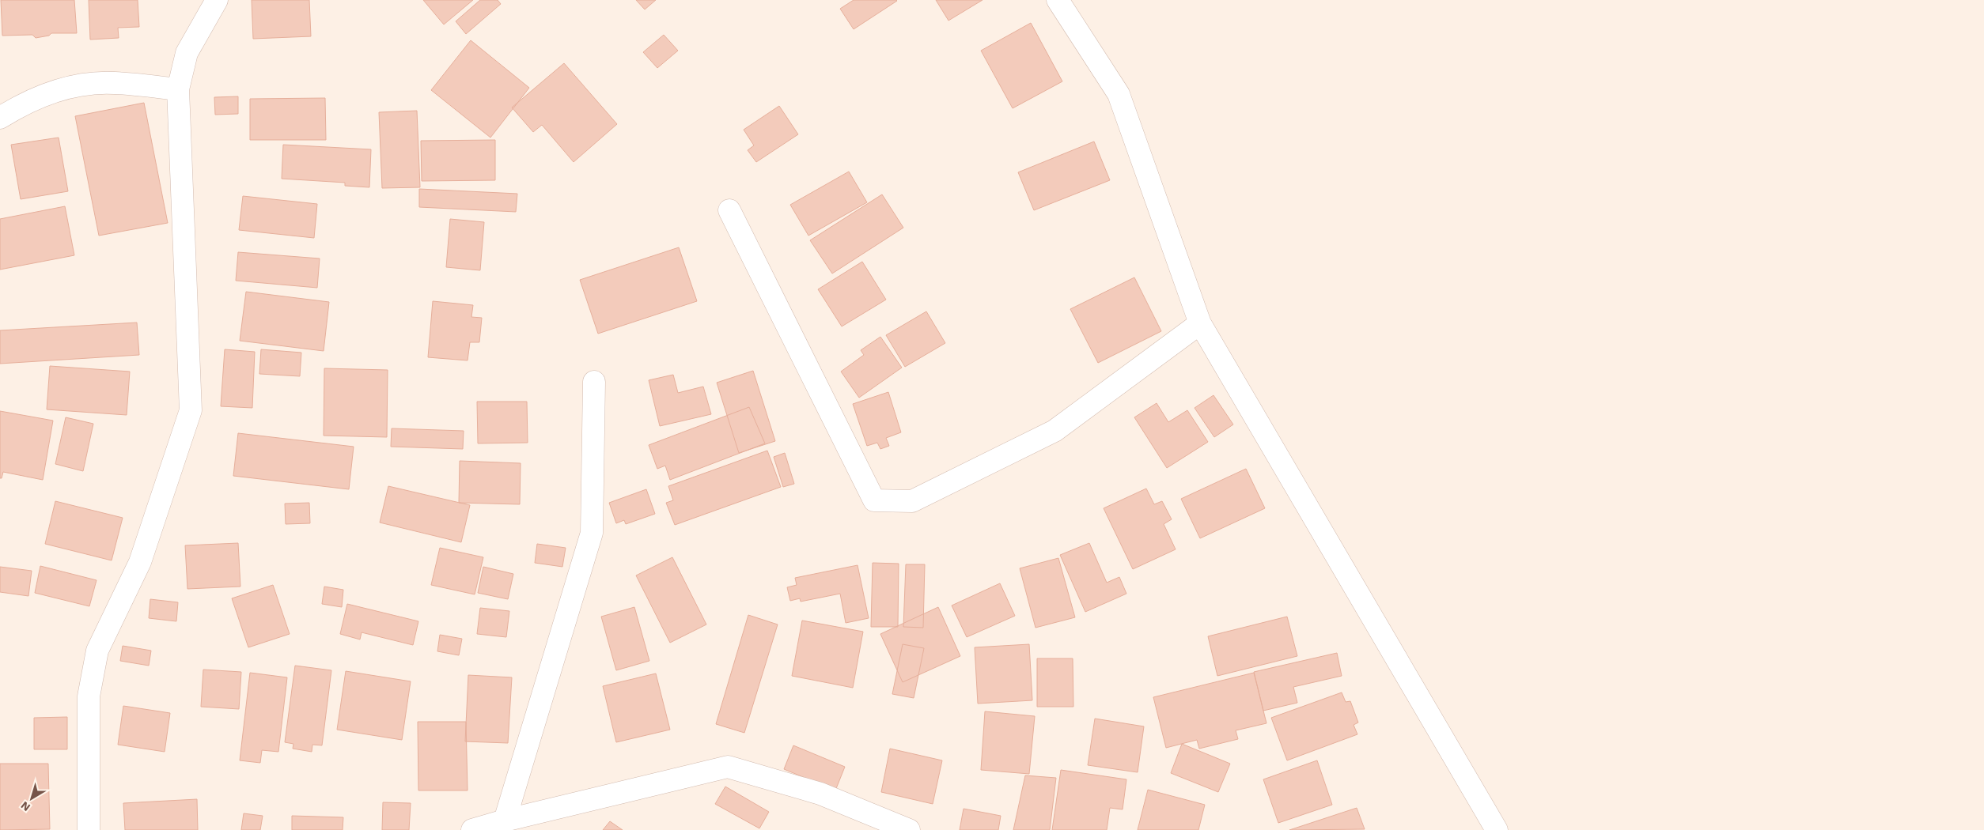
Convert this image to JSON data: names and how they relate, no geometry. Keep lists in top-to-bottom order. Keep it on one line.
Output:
{"north":"bottom left"}
